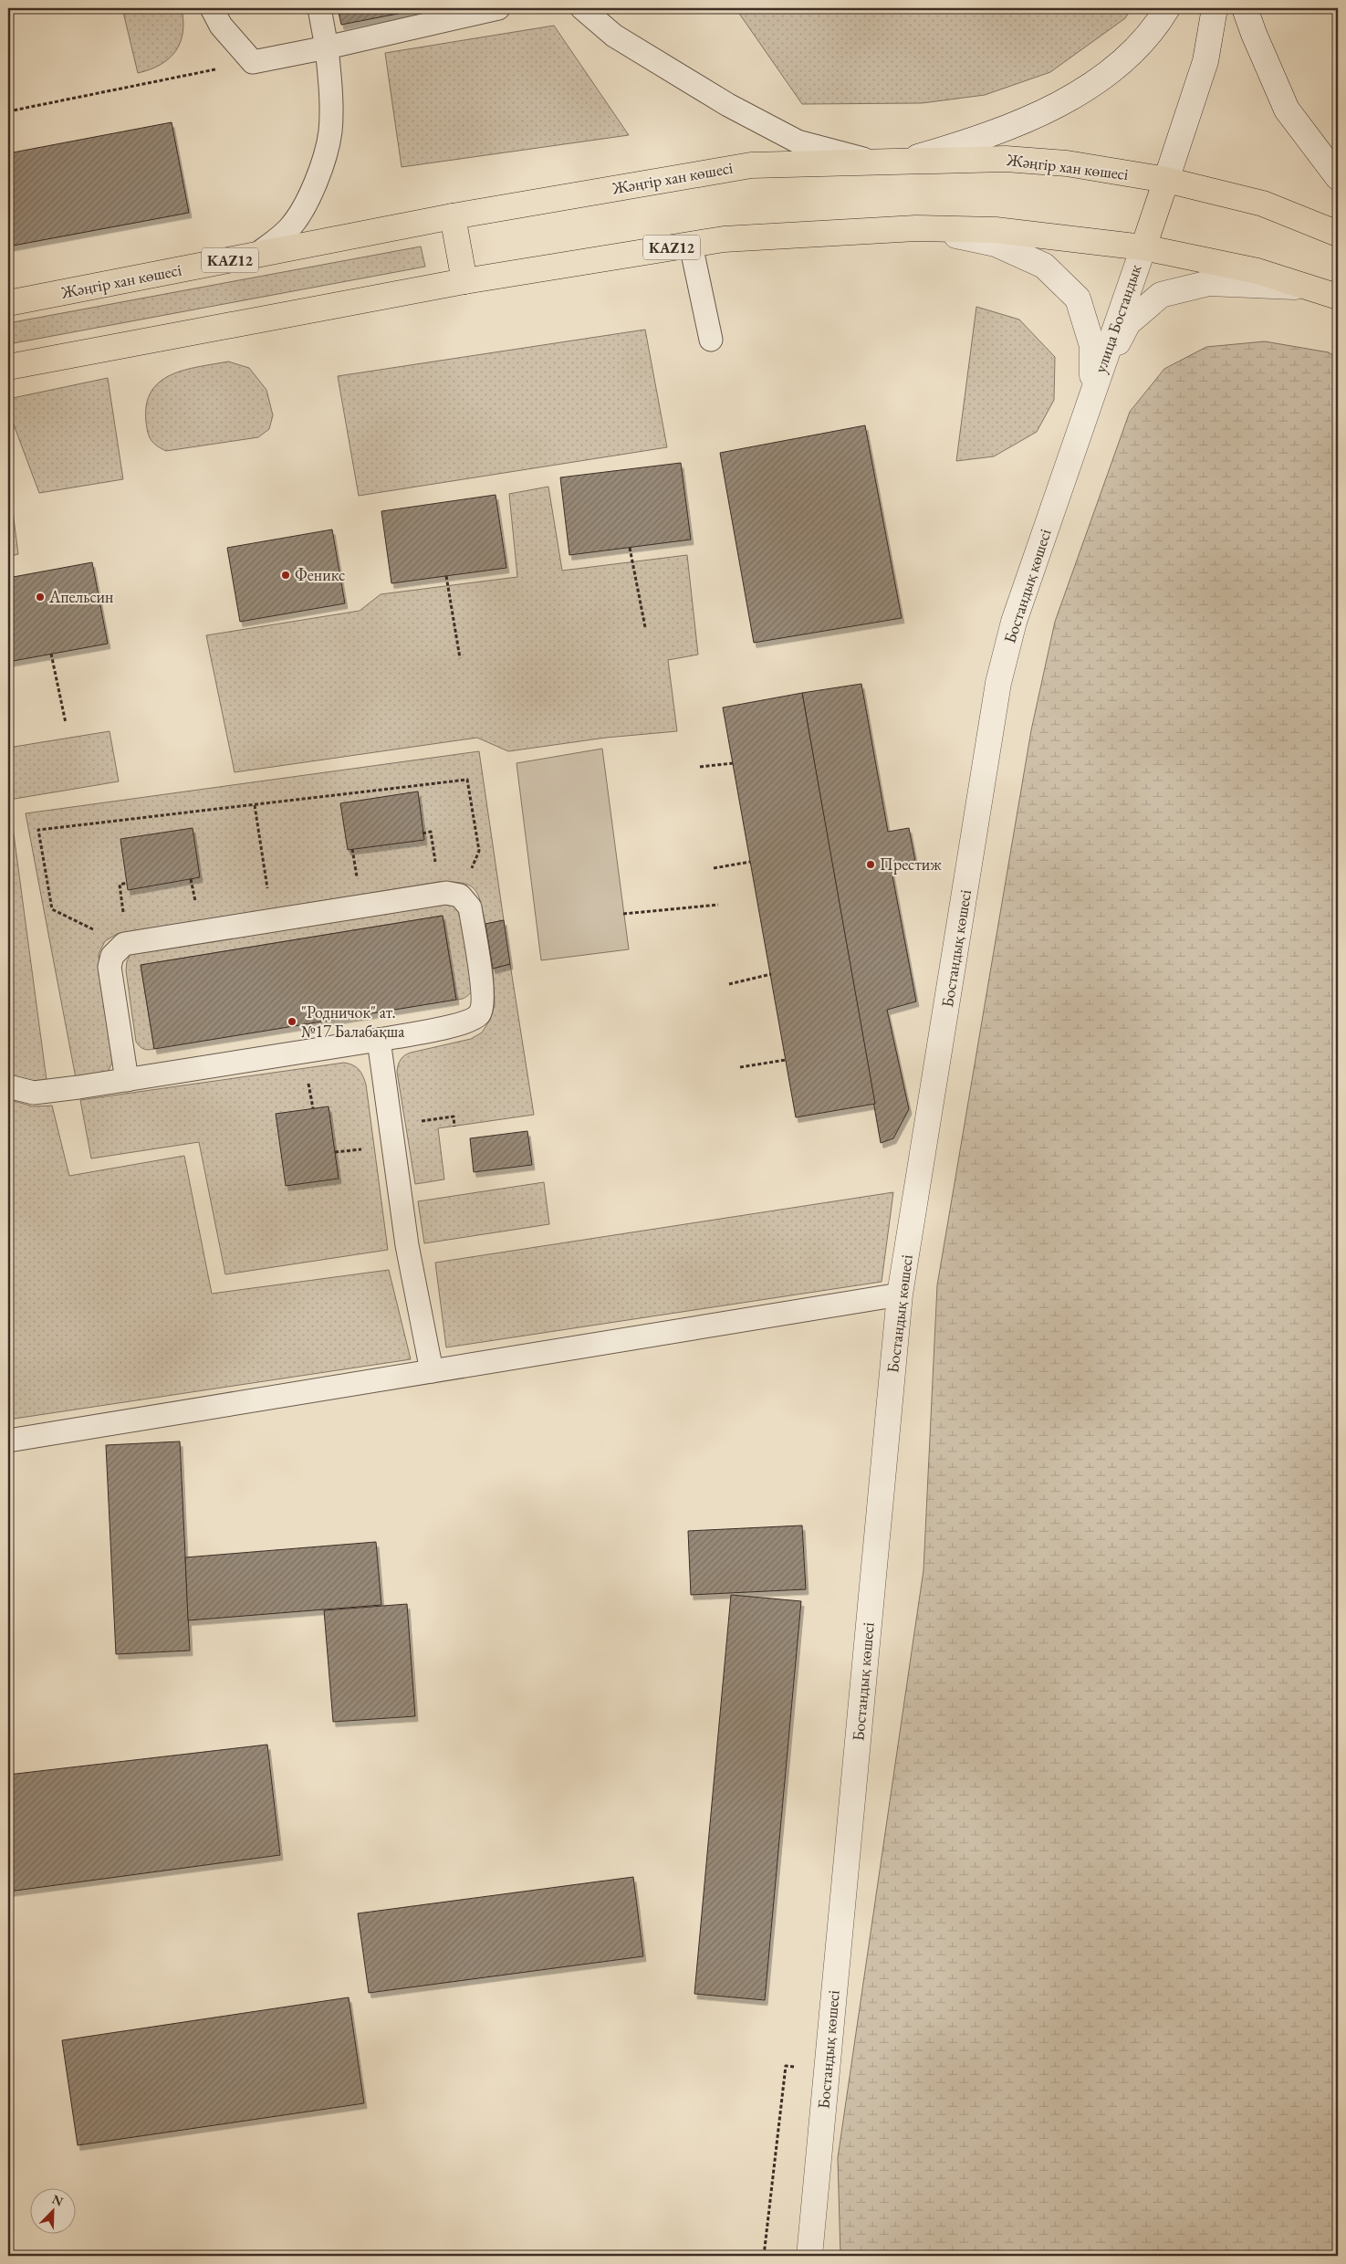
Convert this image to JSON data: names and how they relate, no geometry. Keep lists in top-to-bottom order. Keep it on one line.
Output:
{"streets":{"main road":["Жәңгір хан көшесі","KAZ12"],"street":["улица Бостандык","Бостандық көшесі"]},"crossings":[["KAZ12","улица Бостандык"],["улица Бостандык","Бостандық көшесі"]],"places":["Феникс","Апельсин","Престиж","\"Родничок\" ат. №17 Балабақша"],"north":"top right"}
